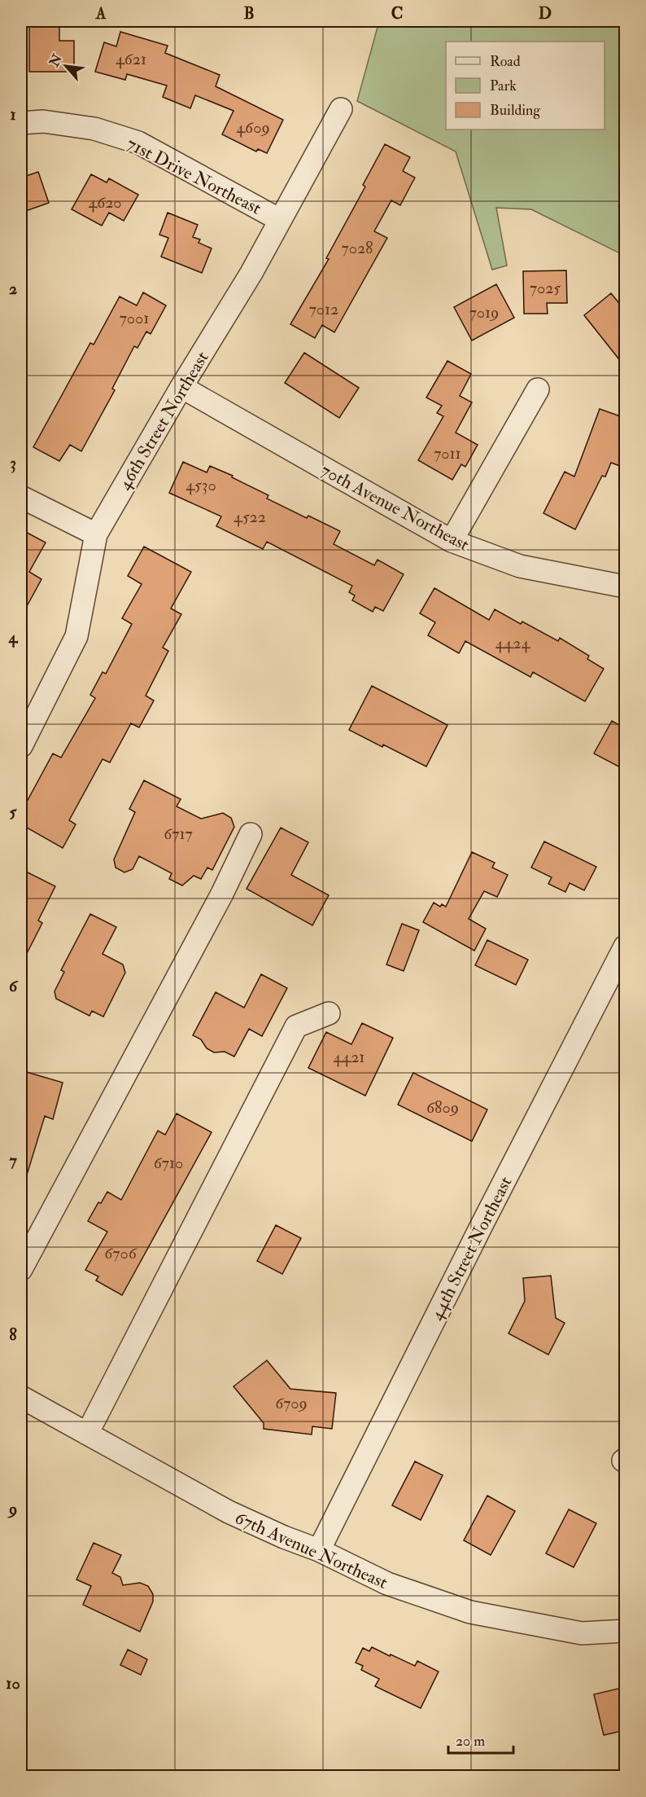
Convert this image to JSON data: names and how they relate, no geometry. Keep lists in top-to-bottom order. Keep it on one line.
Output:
{"streets":{"street":["71st Drive Northeast","46th Street Northeast","70th Avenue Northeast","44th Street Northeast","67th Avenue Northeast"]},"crossings":[["71st Drive Northeast","46th Street Northeast"],["46th Street Northeast","70th Avenue Northeast"],["44th Street Northeast","67th Avenue Northeast"]],"house_numbers":["4621","4609","4620","7028","7025","7012","7019","7001","7011","4530","4522","4424","6717","4421","6809","6710","6706","6709"],"legend":["Road","Park","Building"],"scale_bar":"20 m","north":"top left","grid":{"columns":["A","B","C","D"],"rows":["1","2","3","4","5","6","7","8","9","10"]}}
